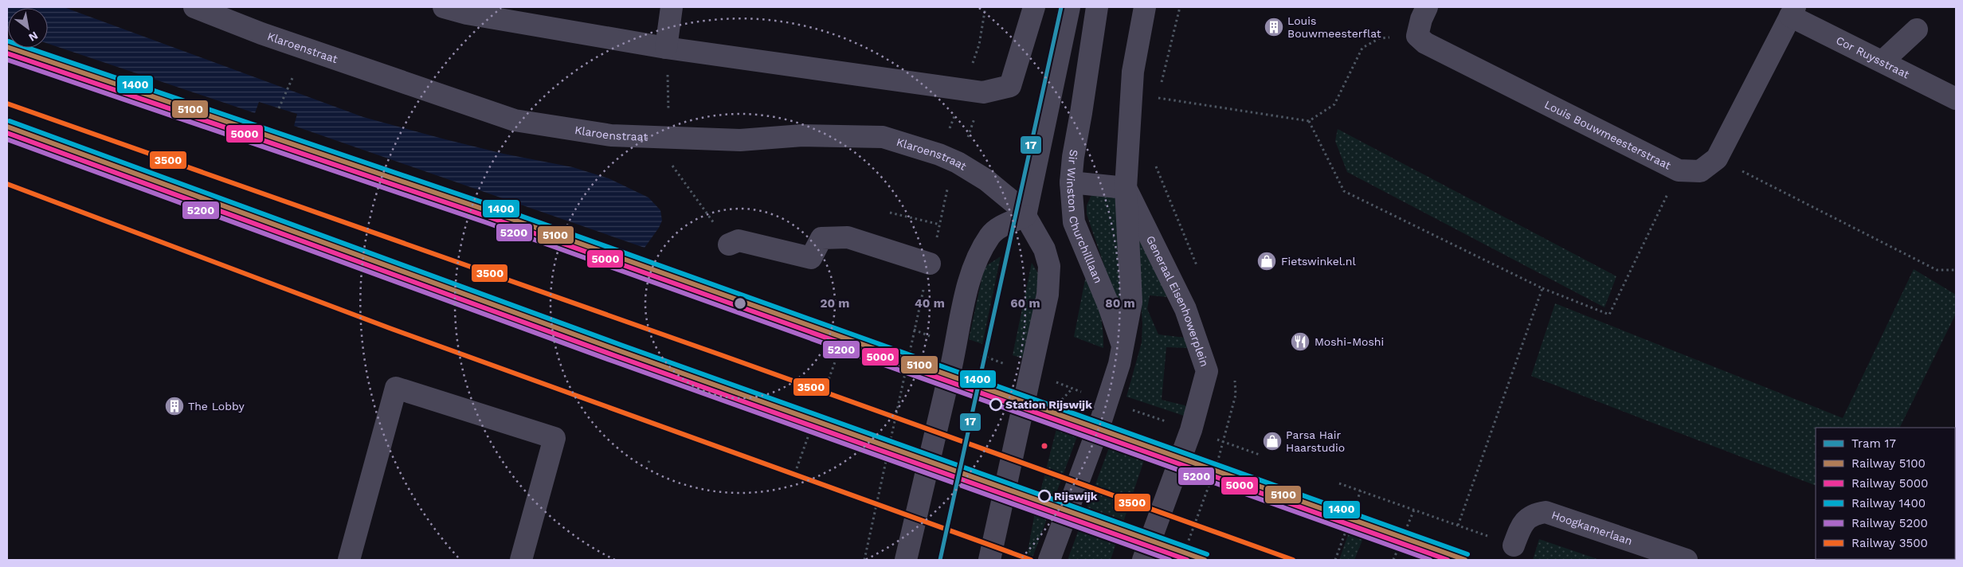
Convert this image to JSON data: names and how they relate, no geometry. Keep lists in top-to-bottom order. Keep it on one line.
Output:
{"streets":{"street":["Klaroenstraat","Cor Ruysstraat","Louis Bouwmeesterstraat","Sir Winston Churchilllaan","Generaal Eisenhowerplein","Hoogkamerlaan"]},"crossings":[["Cor Ruysstraat","Louis Bouwmeesterstraat"]],"places":{"building":["Louis Bouwmeesterflat","The Lobby"],"shop":["Fietswinkel.nl","Parsa Hair Haarstudio"],"restaurant":["Moshi-Moshi"],"other":["Station Rijswijk","Rijswijk"]},"lines":["tram line 17","rail line 5100","rail line 1400","rail line 5000","rail line 5200","rail line 3500"],"legend":["Tram 17","Railway 5100","Railway 5000","Railway 1400","Railway 5200","Railway 3500"],"north":"bottom right","rings":["20 m","40 m","60 m","80 m"]}
